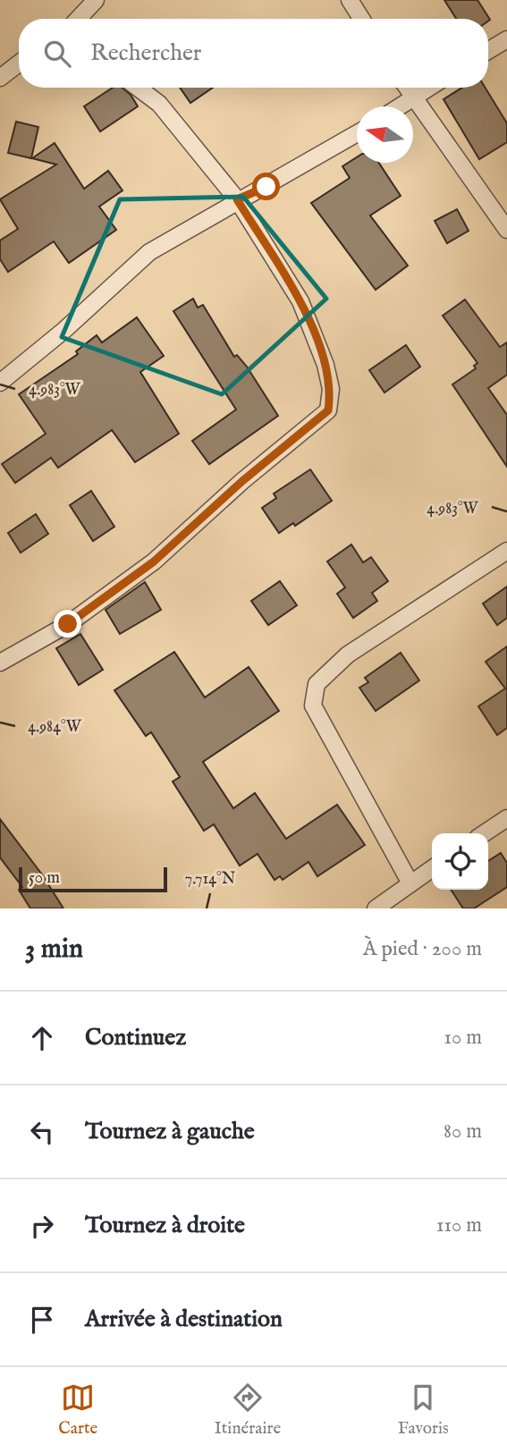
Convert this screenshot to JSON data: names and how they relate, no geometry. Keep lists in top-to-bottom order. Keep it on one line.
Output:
{"scale_bar":"50 m","north":"left","page":{"search":"Rechercher","scale":"50 m","heading":["3 min","À pied · 200 m"],"list":[["Continuez","10 m"],["Tournez à gauche","80 m"],["Tournez à droite","110 m"],"Arrivée à destination"],"nav":["Carte","Itinéraire","Favoris"]},"coordinates":["4.983°W","4.984°W","7.714°N"]}
